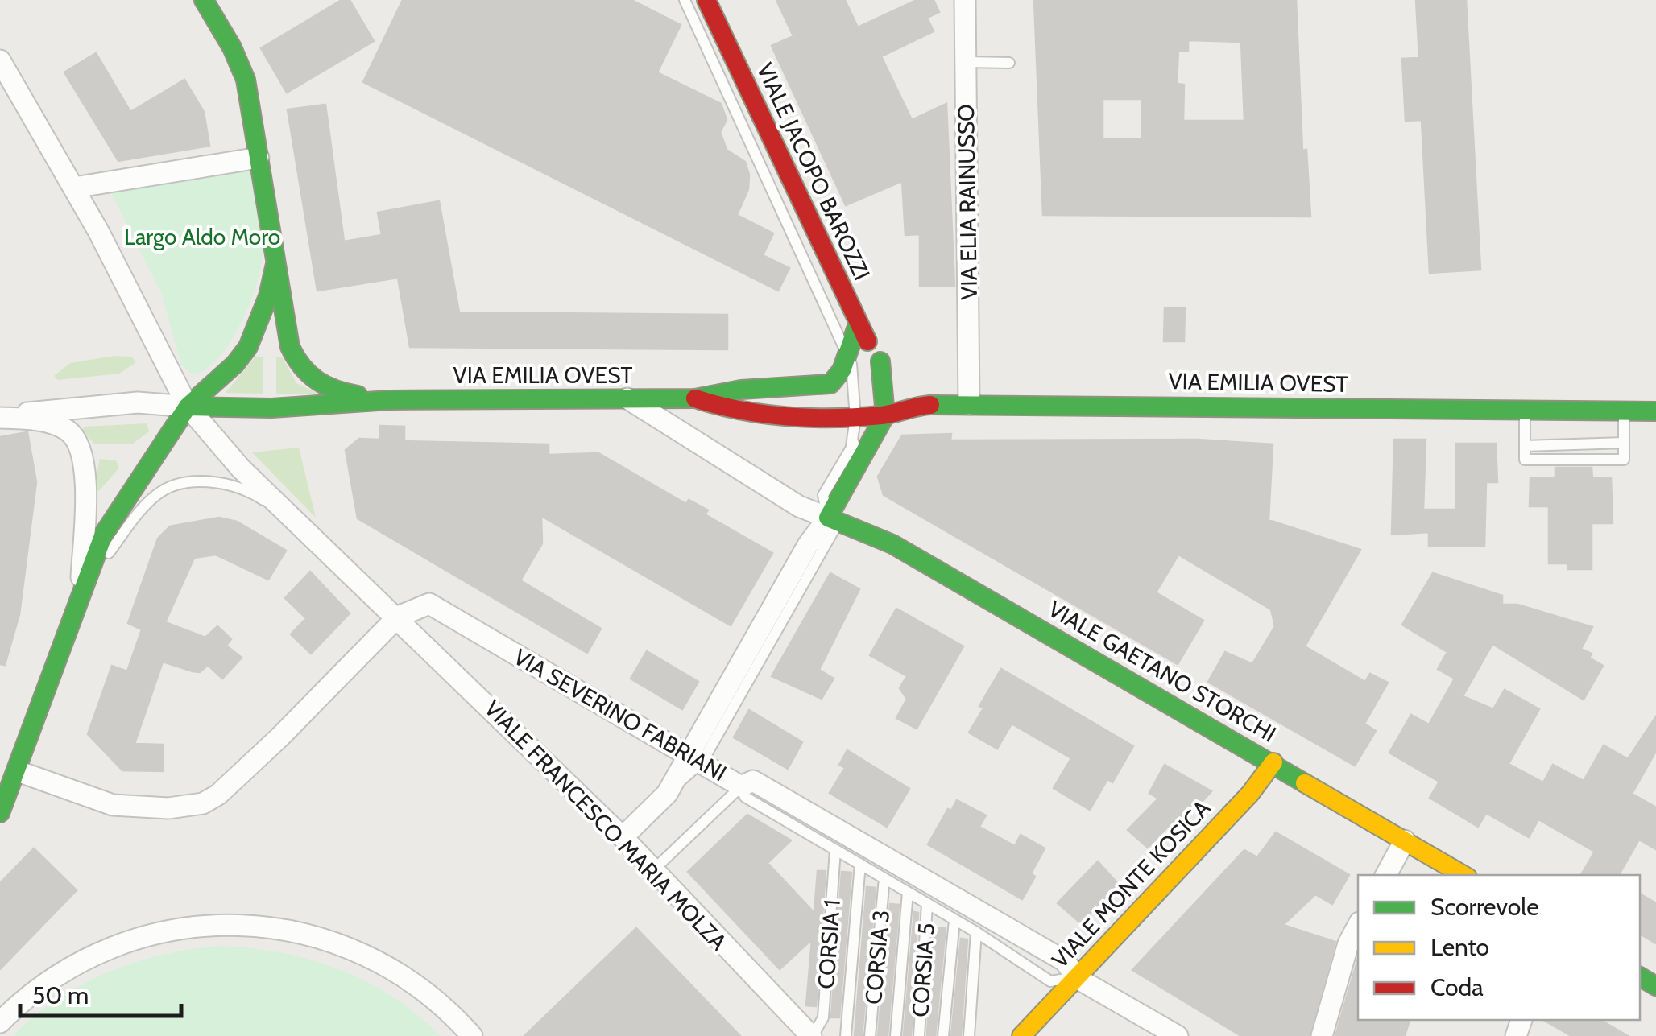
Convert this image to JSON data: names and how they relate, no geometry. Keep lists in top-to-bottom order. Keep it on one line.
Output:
{"streets":{"street":["VIALE JACOPO BAROZZI","VIA ELIA RAINUSSO","VIA EMILIA OVEST","VIALE GAETANO STORCHI","VIA SEVERINO FABRIANI","VIALE FRANCESCO MARIA MOLZA","VIALE MONTE KOSICA"],"lane":["CORSIA 1","CORSIA 3","CORSIA 5"]},"crossings":[["VIALE JACOPO BAROZZI","VIA EMILIA OVEST"],["VIA ELIA RAINUSSO","VIA EMILIA OVEST"],["VIALE GAETANO STORCHI","VIALE MONTE KOSICA"],["VIA SEVERINO FABRIANI","VIALE FRANCESCO MARIA MOLZA"],["VIA SEVERINO FABRIANI","VIALE MONTE KOSICA"],["VIALE FRANCESCO MARIA MOLZA","CORSIA 1"]],"parks":["Largo Aldo Moro"],"legend":["Scorrevole","Lento","Coda"],"scale_bar":"50 m"}
